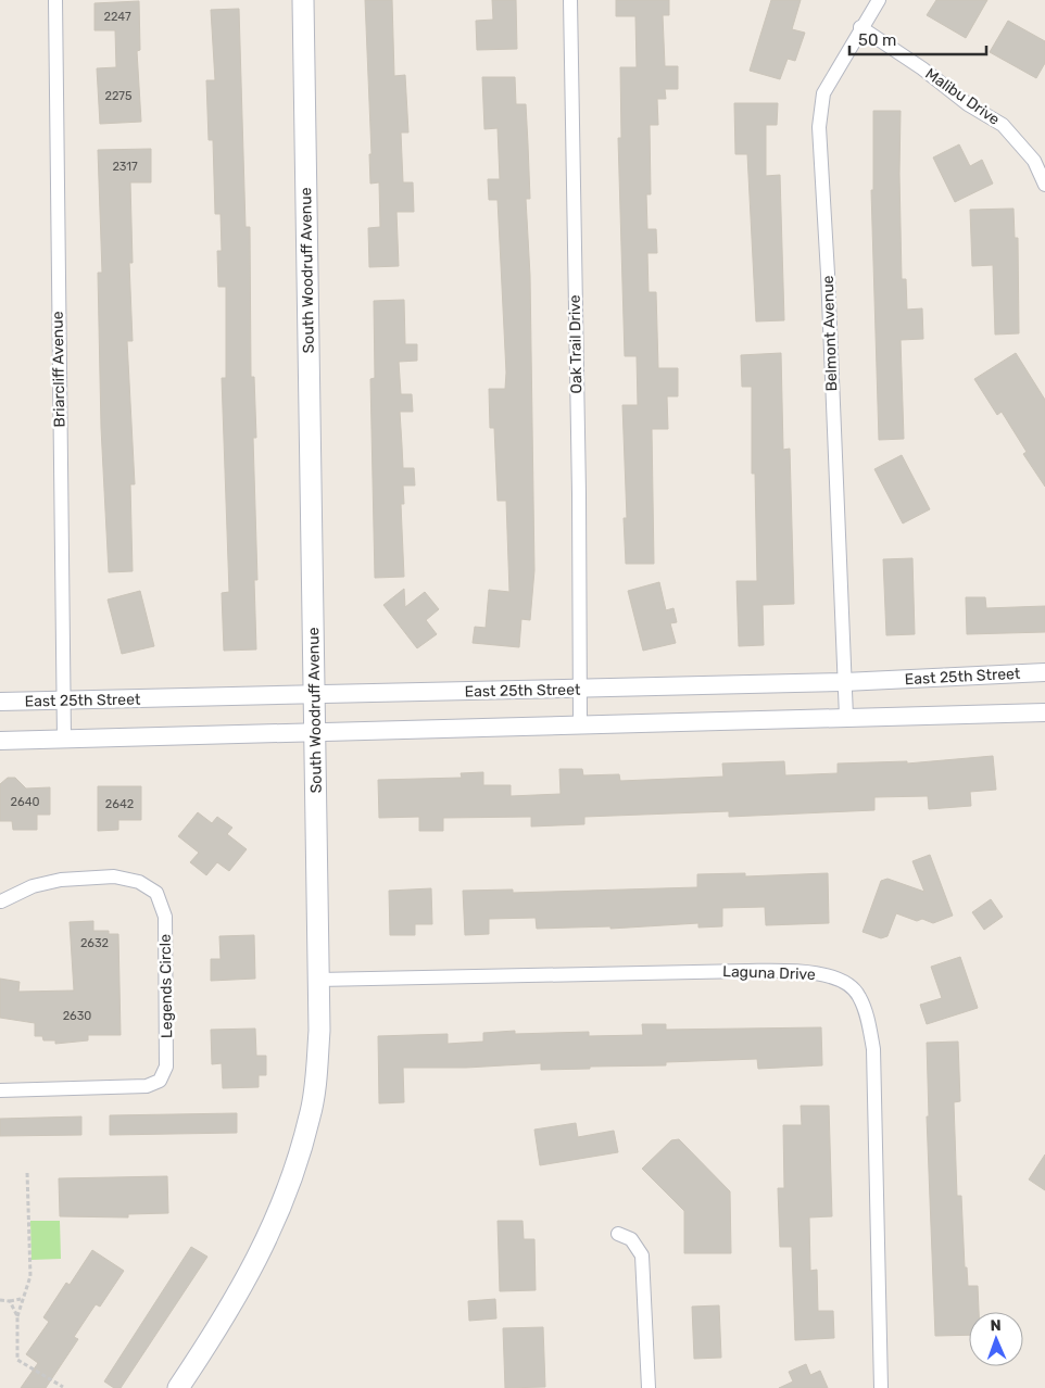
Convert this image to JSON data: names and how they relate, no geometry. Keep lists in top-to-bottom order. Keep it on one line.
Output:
{"streets":{"main road":["South Woodruff Avenue"],"street":["Malibu Drive","Belmont Avenue","Oak Trail Drive","Briarcliff Avenue","East 25th Street","Laguna Drive","Legends Circle"]},"crossings":[["Malibu Drive","Belmont Avenue"],["South Woodruff Avenue","East 25th Street"],["South Woodruff Avenue","Laguna Drive"],["Belmont Avenue","East 25th Street"],["Oak Trail Drive","East 25th Street"],["Briarcliff Avenue","East 25th Street"]],"house_numbers":["2247","2275","2317","2640","2642","2632","2630"],"scale_bar":"50 m","north":"top"}
